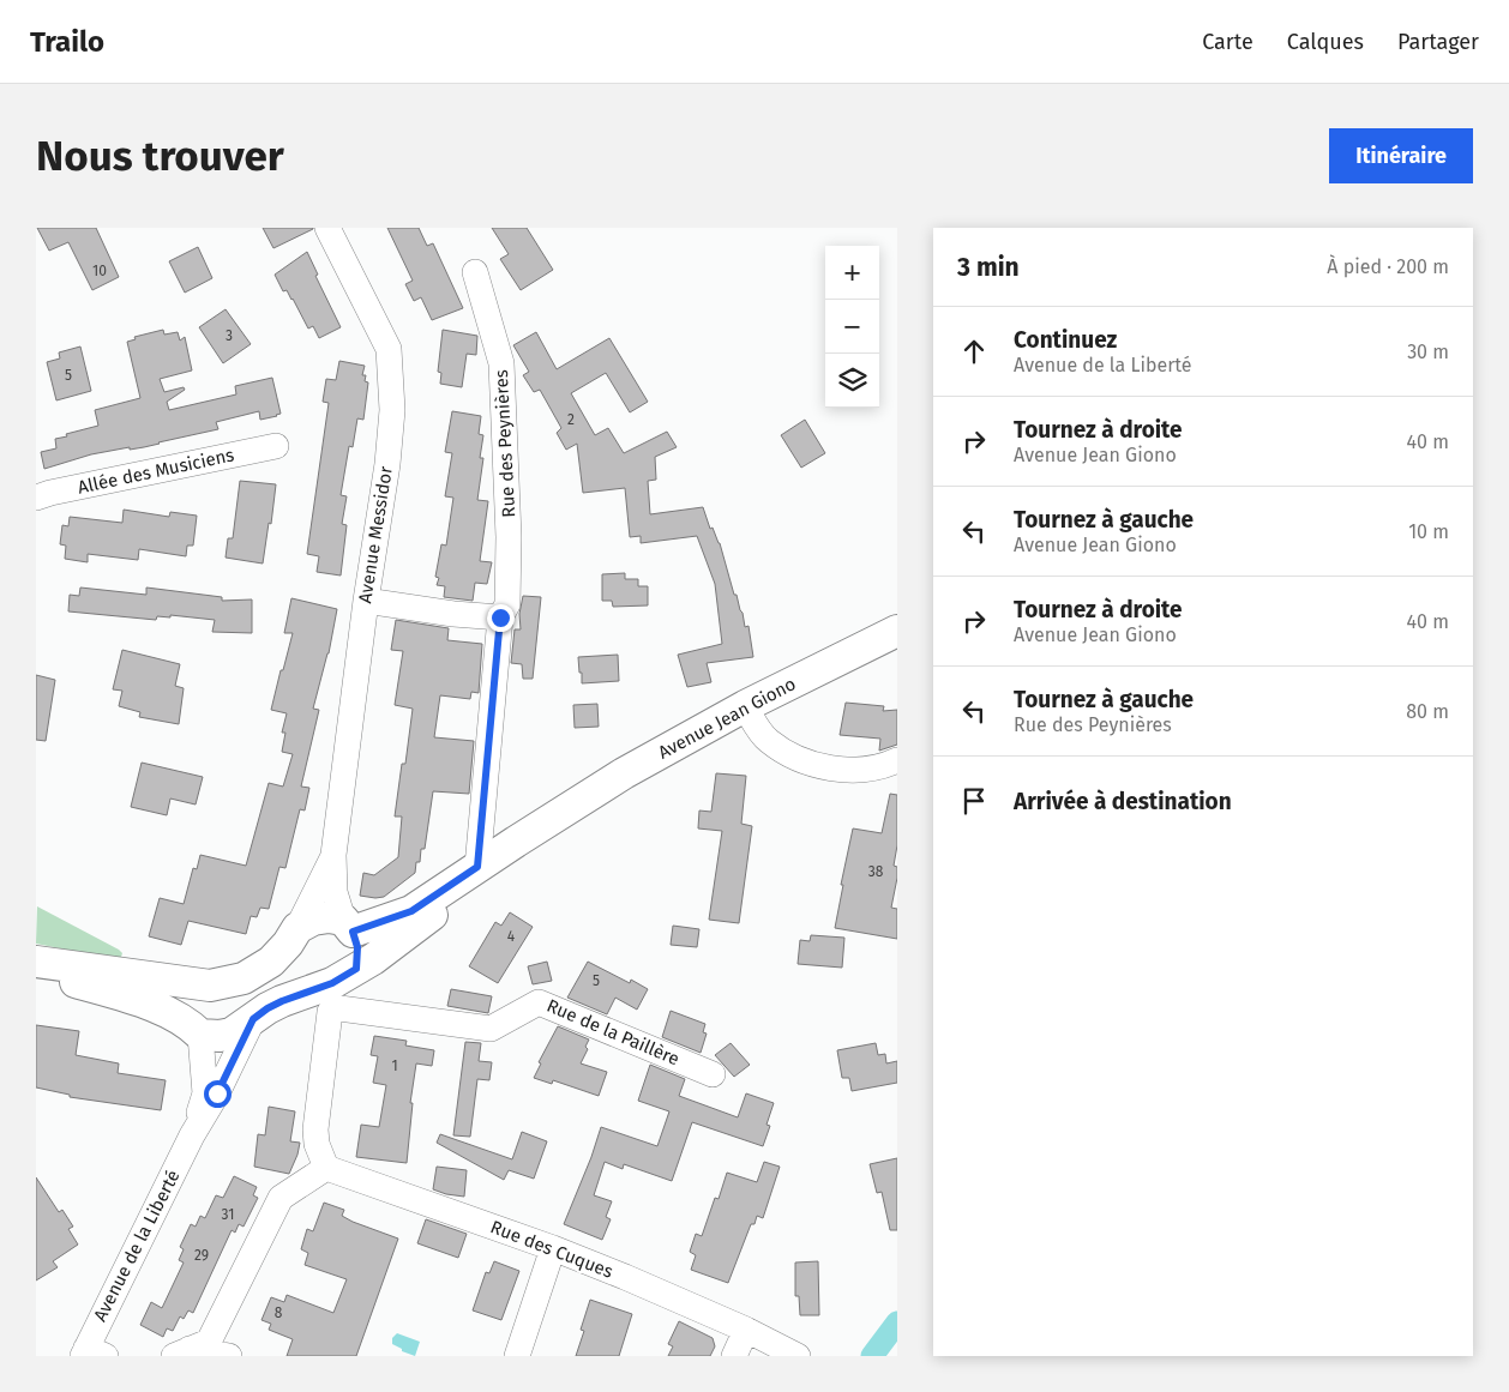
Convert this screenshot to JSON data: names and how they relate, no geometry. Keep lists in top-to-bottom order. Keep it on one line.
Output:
{"streets":{"street":["Rue des Peynières","Allée des Musiciens","Avenue Messidor","Avenue Jean Giono","Rue de la Paillère","Avenue de la Liberté","Rue des Cuques"]},"crossings":[["Rue des Peynières","Avenue Jean Giono"],["Avenue Messidor","Avenue Jean Giono"],["Avenue Jean Giono","Avenue de la Liberté"],["Rue de la Paillère","Rue des Cuques"]],"house_numbers":["10","3","5","2","38","4","5","1","31","29","8"],"page":{"header":"Trailo","nav":["Carte","Calques","Partager"],"buttons":"Itinéraire","title":"Nous trouver","heading":["3 min","À pied · 200 m"],"map_buttons":["+","−"],"list":[["Continuez","Avenue de la Liberté","30 m"],["Tournez à droite","Avenue Jean Giono","40 m"],["Tournez à gauche","Avenue Jean Giono","10 m"],["Tournez à droite","Avenue Jean Giono","40 m"],["Tournez à gauche","Rue des Peynières","80 m"],"Arrivée à destination"]}}
